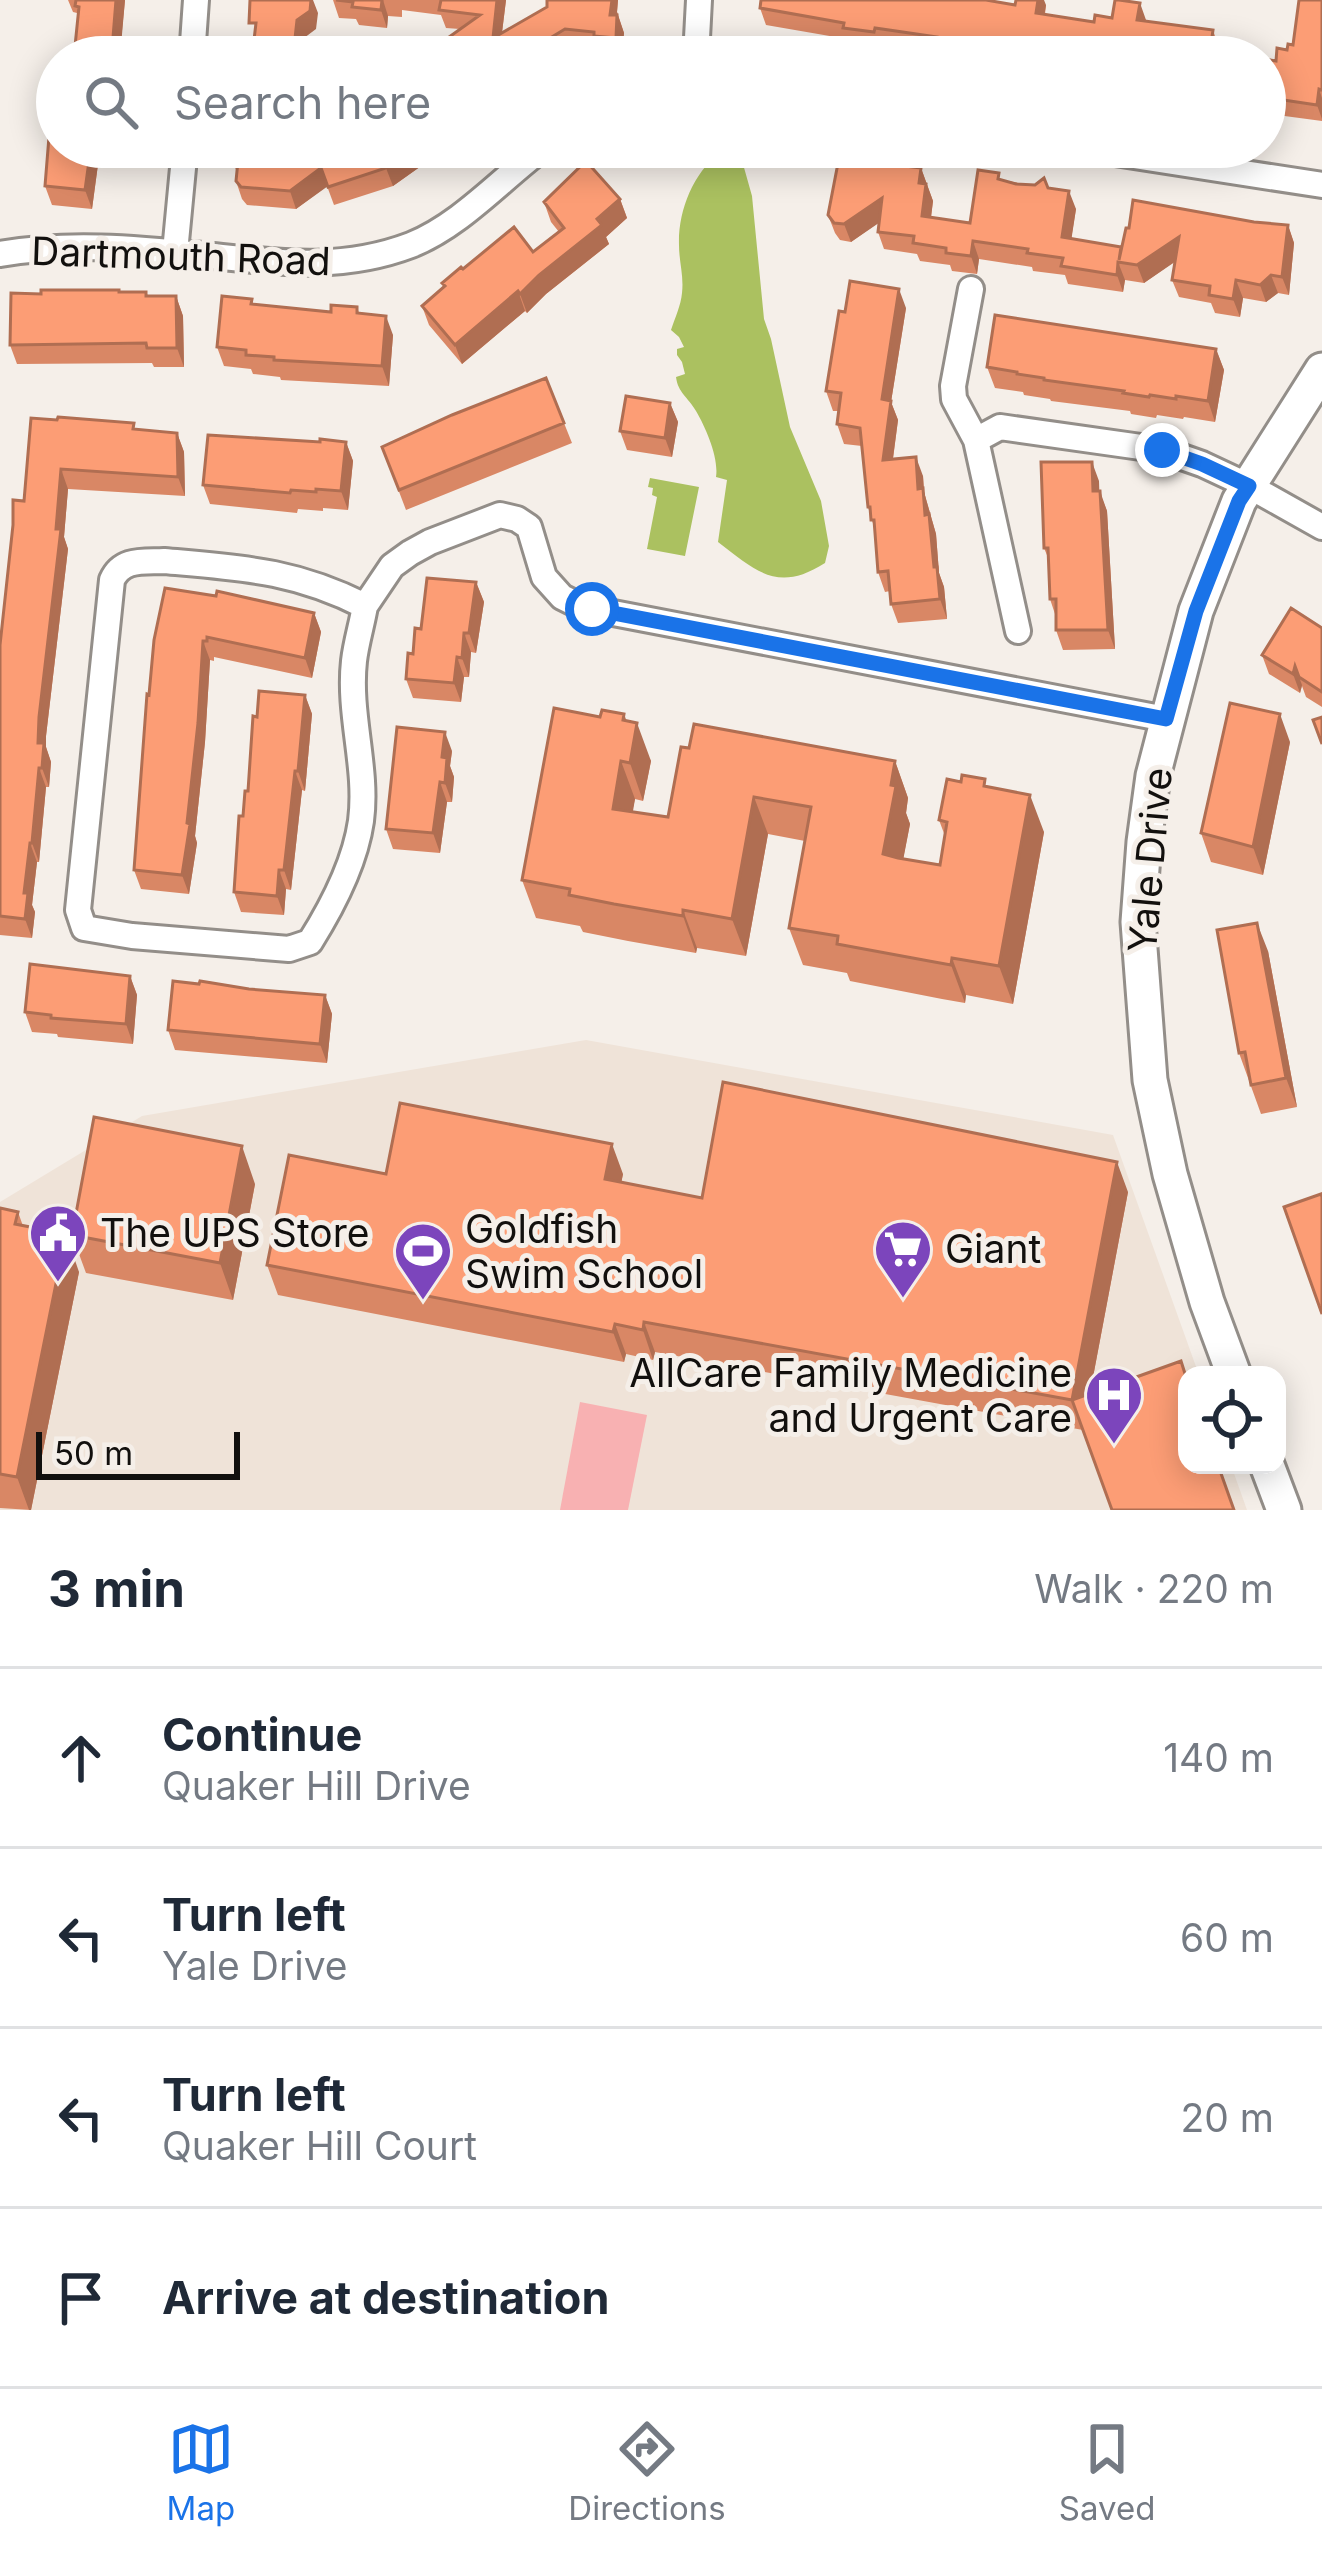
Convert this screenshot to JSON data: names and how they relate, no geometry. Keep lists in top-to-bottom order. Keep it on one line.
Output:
{"streets":{"street":["Dartmouth Road","Yale Drive"]},"places":{"public building":["The UPS Store"],"supermarket":["Giant"],"sports":["Goldfish Swim School"],"hospital":["AllCare Family Medicine and Urgent Care"]},"scale_bar":"50 m","page":{"search":"Search here","scale":"50 m","heading":["3 min","Walk · 220 m"],"list":[["Continue","Quaker Hill Drive","140 m"],["Turn left","Yale Drive","60 m"],["Turn left","Quaker Hill Court","20 m"],"Arrive at destination"],"nav":["Map","Directions","Saved"]}}
